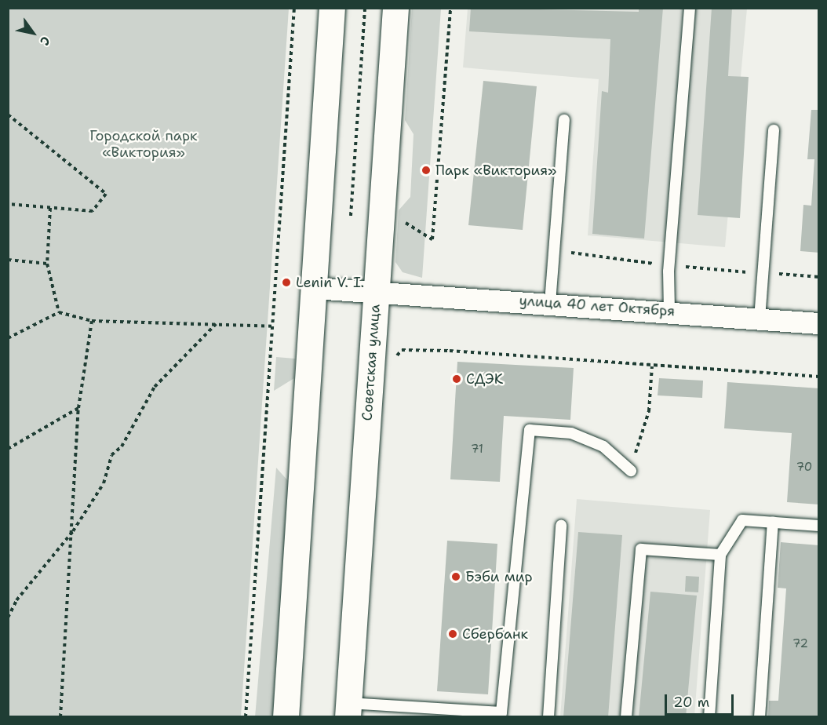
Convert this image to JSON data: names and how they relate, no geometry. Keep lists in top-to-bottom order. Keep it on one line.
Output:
{"streets":{"main road":["Советская улица"],"street":["улица 40 лет Октября"]},"crossings":[["улица 40 лет Октября","Советская улица"]],"parks":["Городской парк «Виктория»"],"places":["Парк «Виктория»","Lenin V. I.","СДЭК","Бэби мир","Сбербанк"],"house_numbers":["71","70","72"],"scale_bar":"20 m","north":"bottom right"}
